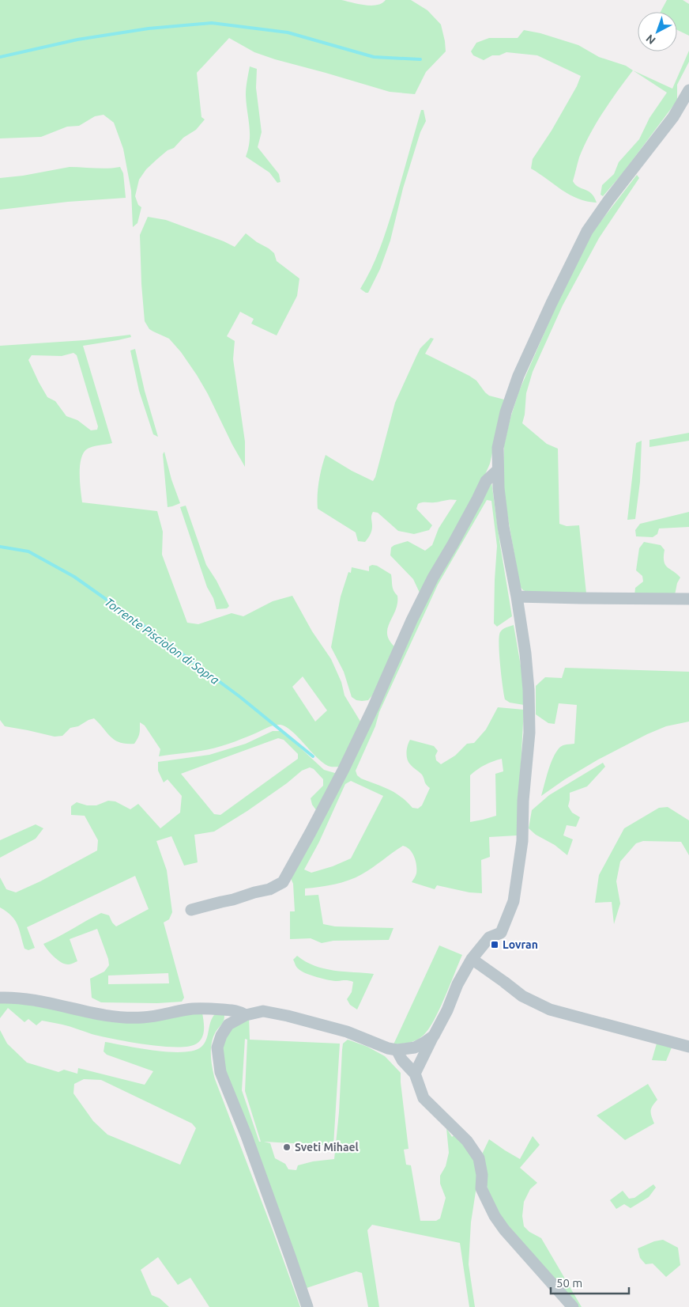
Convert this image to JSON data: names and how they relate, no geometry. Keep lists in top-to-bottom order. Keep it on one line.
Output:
{"water":["Torrente Pisciolon di Sopra"],"places":{"transit":["Lovran"],"other":["Sveti Mihael"]},"scale_bar":"50 m","north":"bottom left"}
